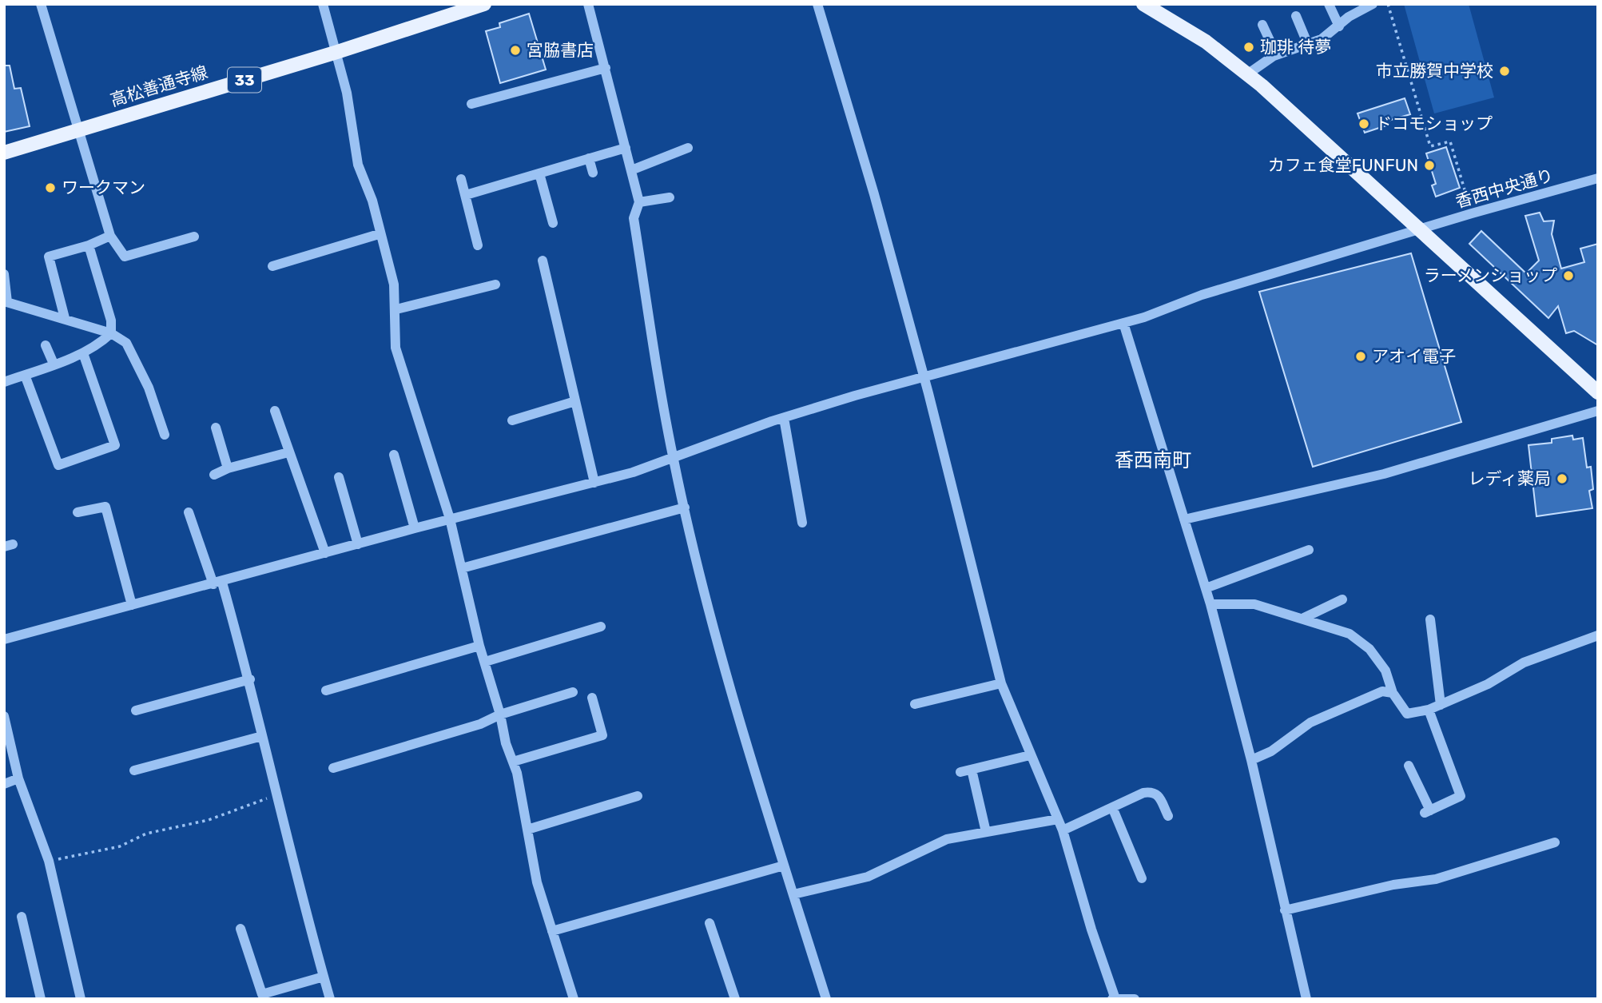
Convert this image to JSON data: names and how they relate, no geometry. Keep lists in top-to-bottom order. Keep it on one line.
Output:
{"streets":{"main road":["33","高松善通寺線"],"street":["香西中央通り"]},"districts":["香西南町"],"places":["珈琲 待夢","宮脇書店","市立勝賀中学校","ドコモショップ","カフェ食堂FUNFUN","ワークマン","ラーメンショップ","アオイ電子","レディ薬局"]}
